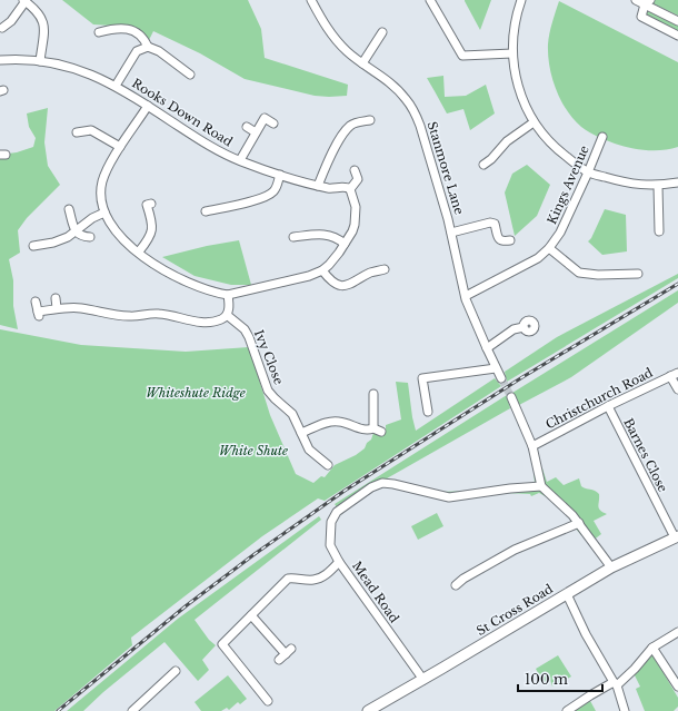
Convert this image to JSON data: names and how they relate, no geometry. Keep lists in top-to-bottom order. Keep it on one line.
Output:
{"streets":{"main road":["St Cross Road"],"street":["Rooks Down Road","Stanmore Lane","Kings Avenue","Ivy Close","Christchurch Road","Barnes Close","Mead Road"]},"crossings":[["Stanmore Lane","Kings Avenue"],["Christchurch Road","Barnes Close"],["Barnes Close","St Cross Road"],["Mead Road","St Cross Road"]],"parks":["Whiteshute Ridge","White Shute"],"scale_bar":"100 m"}
